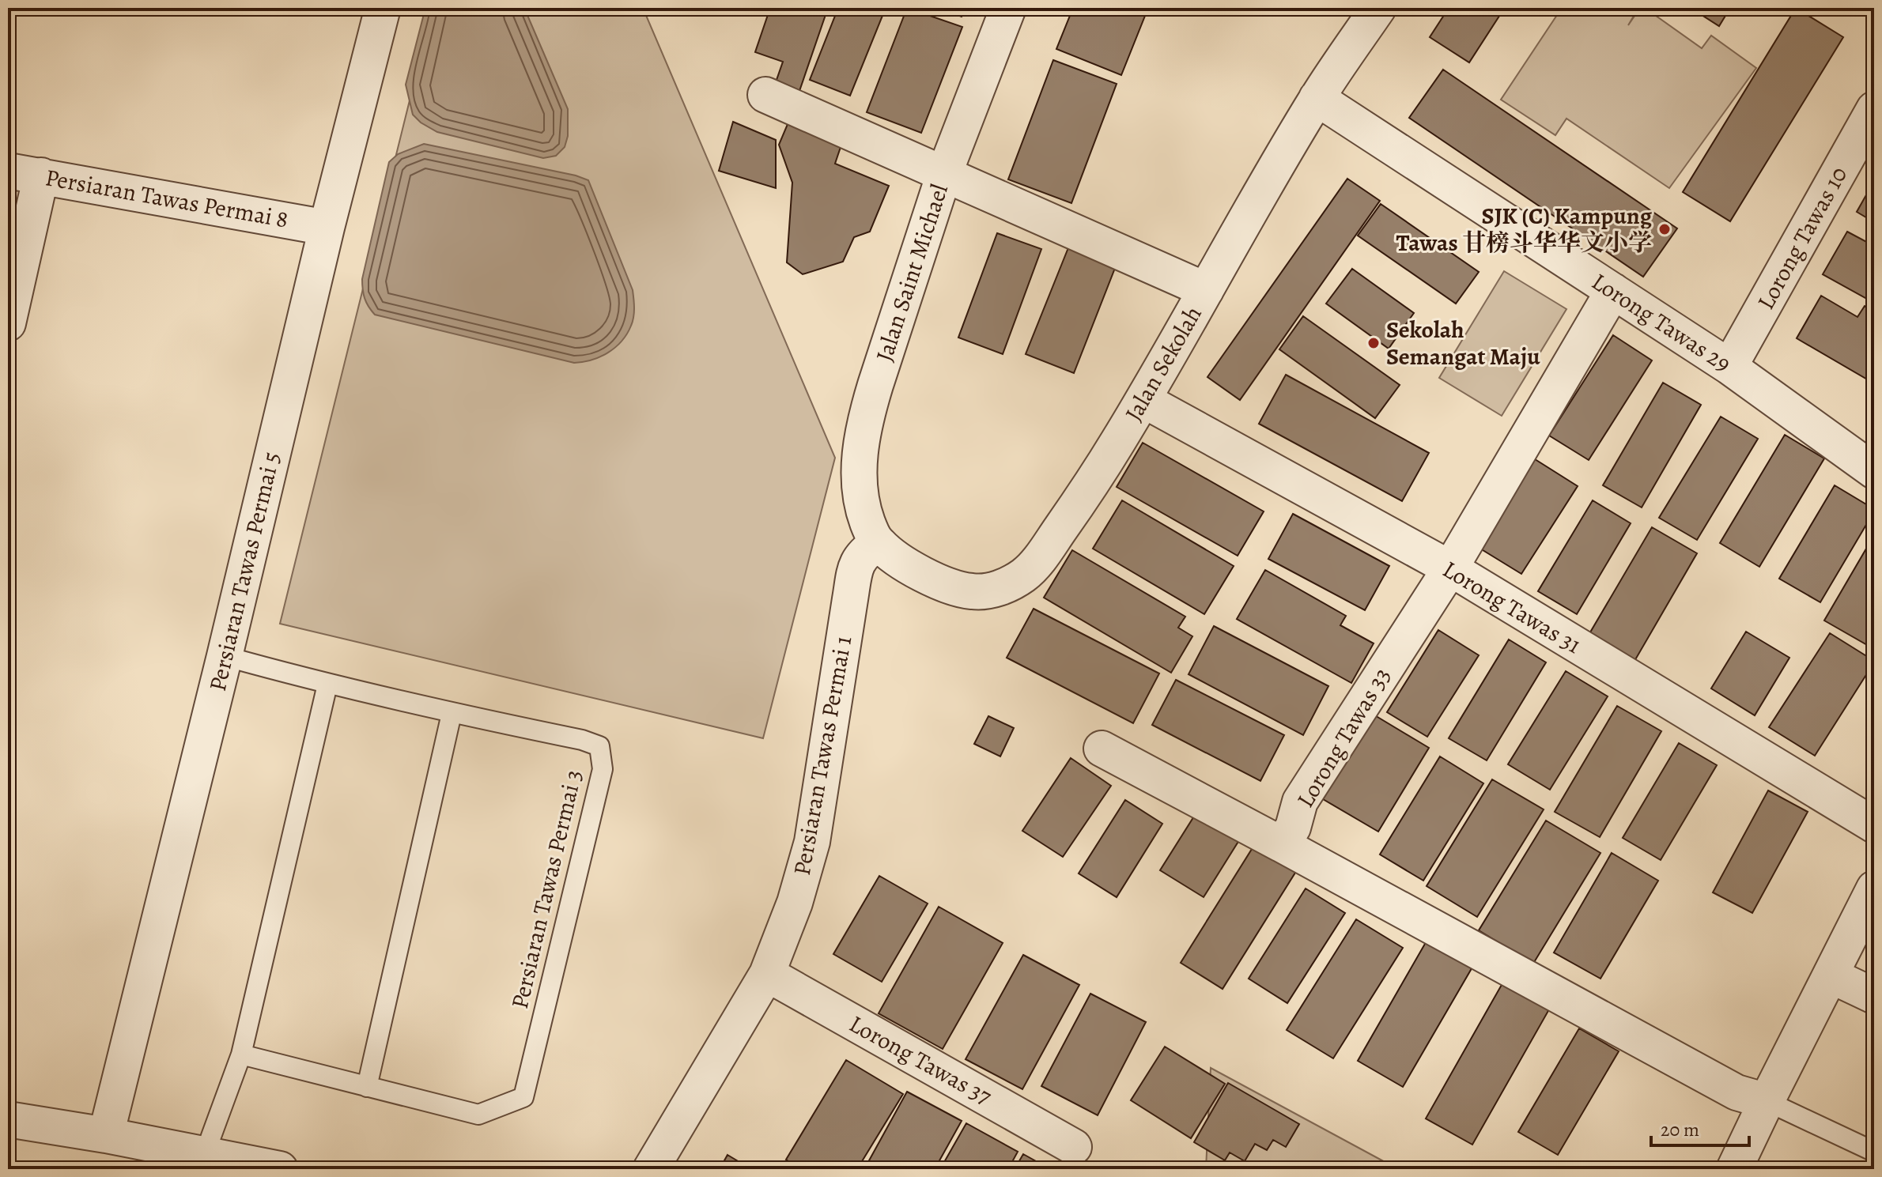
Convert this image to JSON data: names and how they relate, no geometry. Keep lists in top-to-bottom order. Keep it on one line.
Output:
{"streets":{"street":["Persiaran Tawas Permai 8","Lorong Tawas 10","Jalan Saint Michael","Lorong Tawas 29","Jalan Sekolah","Persiaran Tawas Permai 5","Lorong Tawas 31","Lorong Tawas 33","Persiaran Tawas Permai 1","Lorong Tawas 37"],"lane":["Persiaran Tawas Permai 3"]},"crossings":[["Persiaran Tawas Permai 8","Persiaran Tawas Permai 5"],["Lorong Tawas 10","Lorong Tawas 29"],["Jalan Saint Michael","Jalan Sekolah"],["Jalan Saint Michael","Persiaran Tawas Permai 1"],["Lorong Tawas 29","Jalan Sekolah"],["Lorong Tawas 29","Lorong Tawas 33"],["Jalan Sekolah","Lorong Tawas 31"],["Jalan Sekolah","Persiaran Tawas Permai 1"],["Persiaran Tawas Permai 5","Persiaran Tawas Permai 3"],["Lorong Tawas 31","Lorong Tawas 33"],["Persiaran Tawas Permai 1","Lorong Tawas 37"]],"places":["SJK (C) Kampung Tawas 甘榜斗华华文小学","Sekolah Semangat Maju"],"scale_bar":"20 m"}
